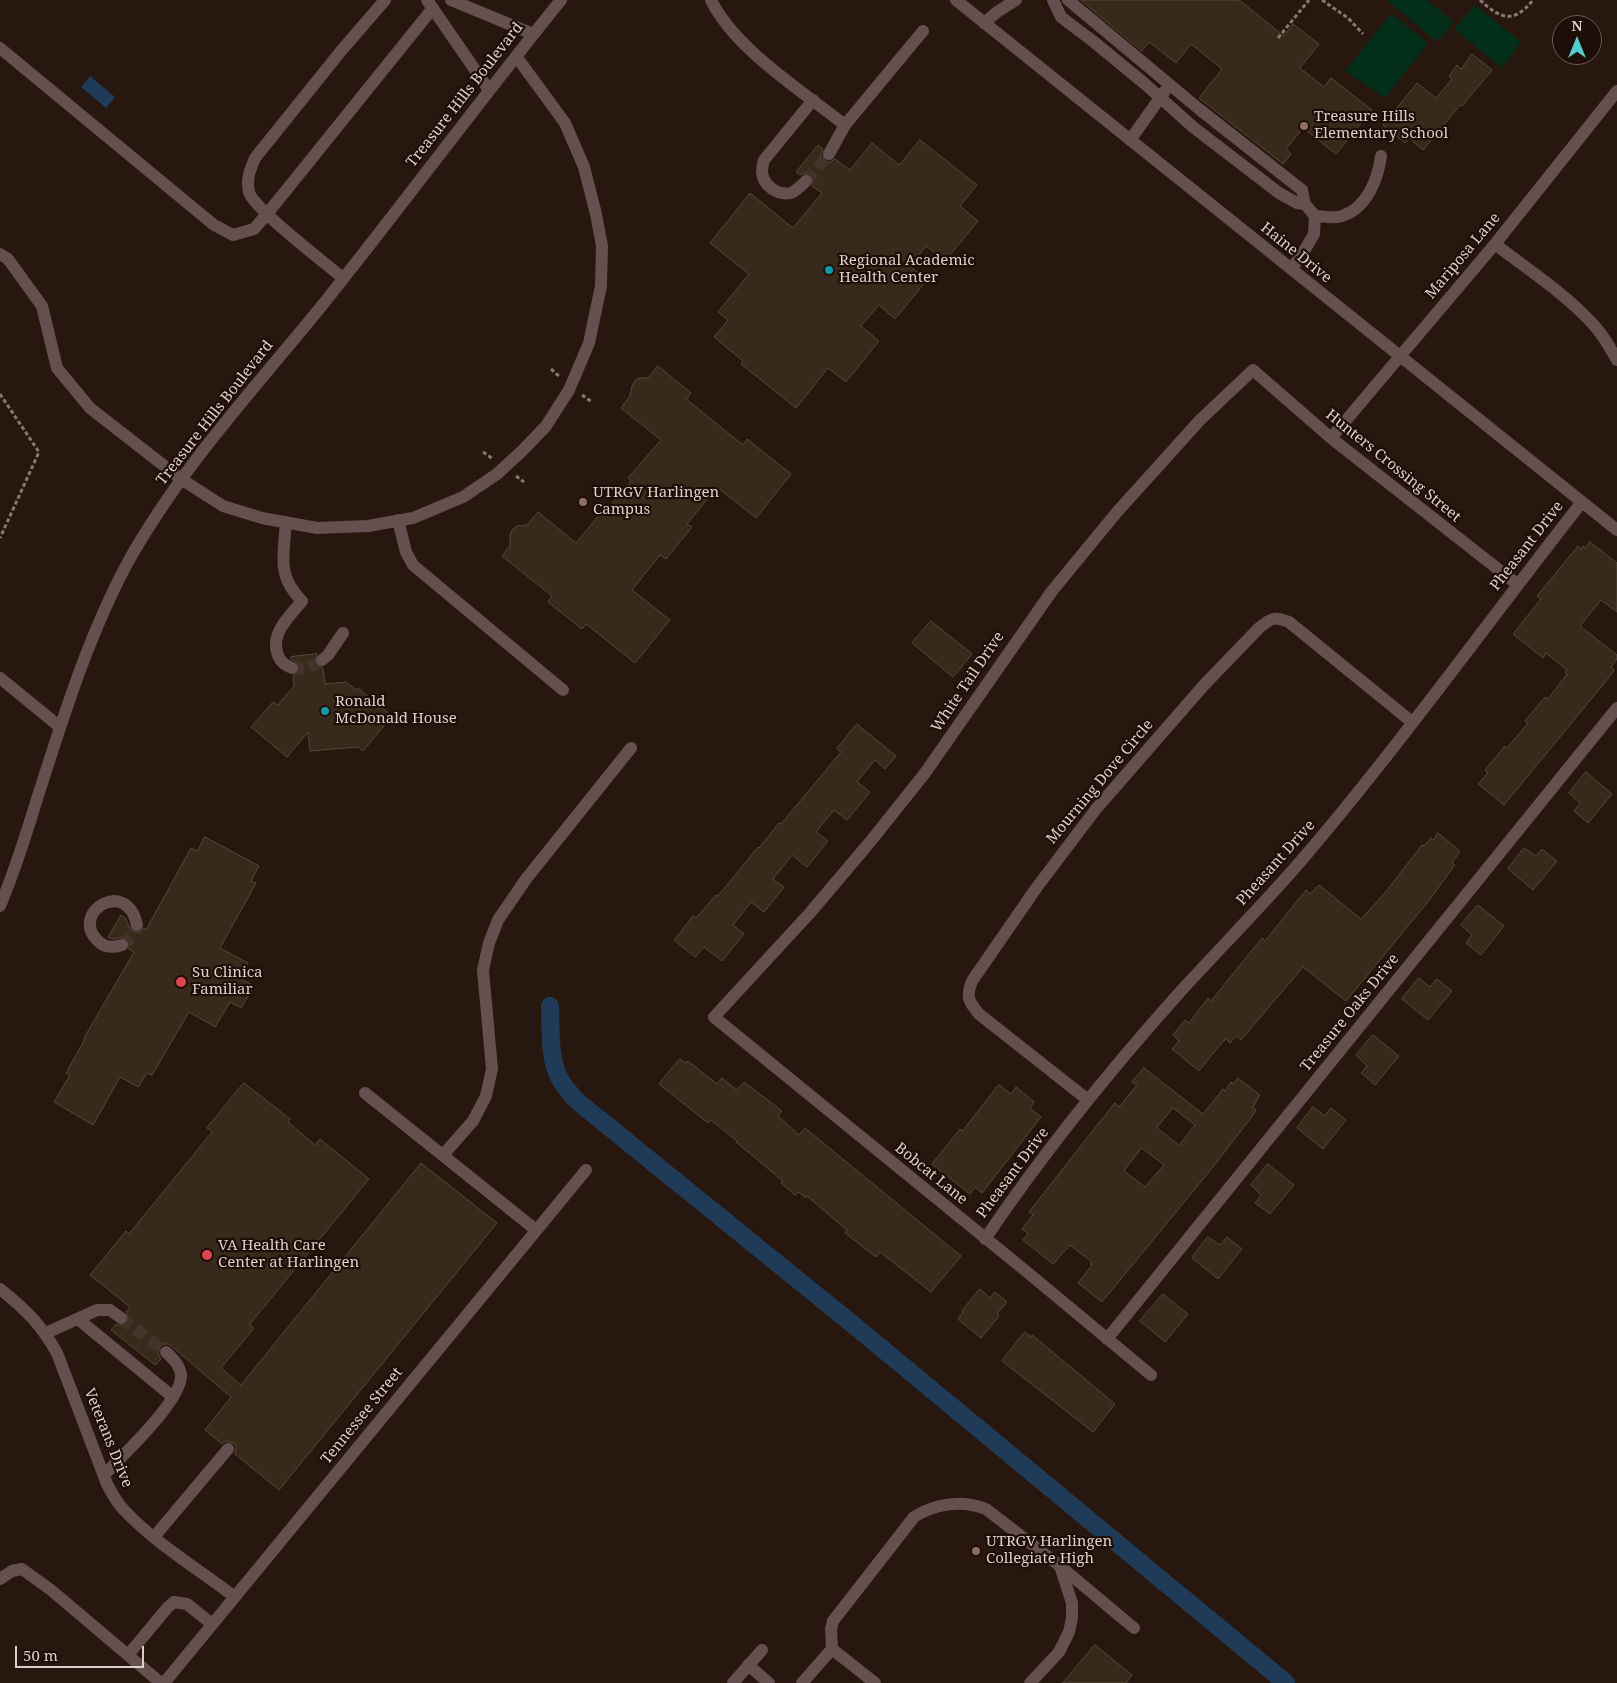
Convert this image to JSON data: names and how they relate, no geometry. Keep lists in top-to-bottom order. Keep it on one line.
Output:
{"streets":{"street":["Treasure Hills Boulevard","Haine Drive","Mariposa Lane","Hunters Crossing Street","Pheasant Drive","White Tail Drive","Mourning Dove Circle","Treasure Oaks Drive","Bobcat Lane","Tennessee Street","Veterans Drive"]},"crossings":[["Haine Drive","Mariposa Lane"],["Haine Drive","Pheasant Drive"],["Mariposa Lane","Hunters Crossing Street"],["Hunters Crossing Street","Pheasant Drive"],["Hunters Crossing Street","White Tail Drive"],["Pheasant Drive","Mourning Dove Circle"],["Pheasant Drive","Bobcat Lane"],["White Tail Drive","Bobcat Lane"],["Treasure Oaks Drive","Bobcat Lane"],["Tennessee Street","Veterans Drive"]],"places":["Treasure Hills Elementary School","Regional Academic Health Center","UTRGV Harlingen Campus","Ronald McDonald House","Su Clinica Familiar","VA Health Care Center at Harlingen","UTRGV Harlingen Collegiate High"],"scale_bar":"50 m","north":"top"}
